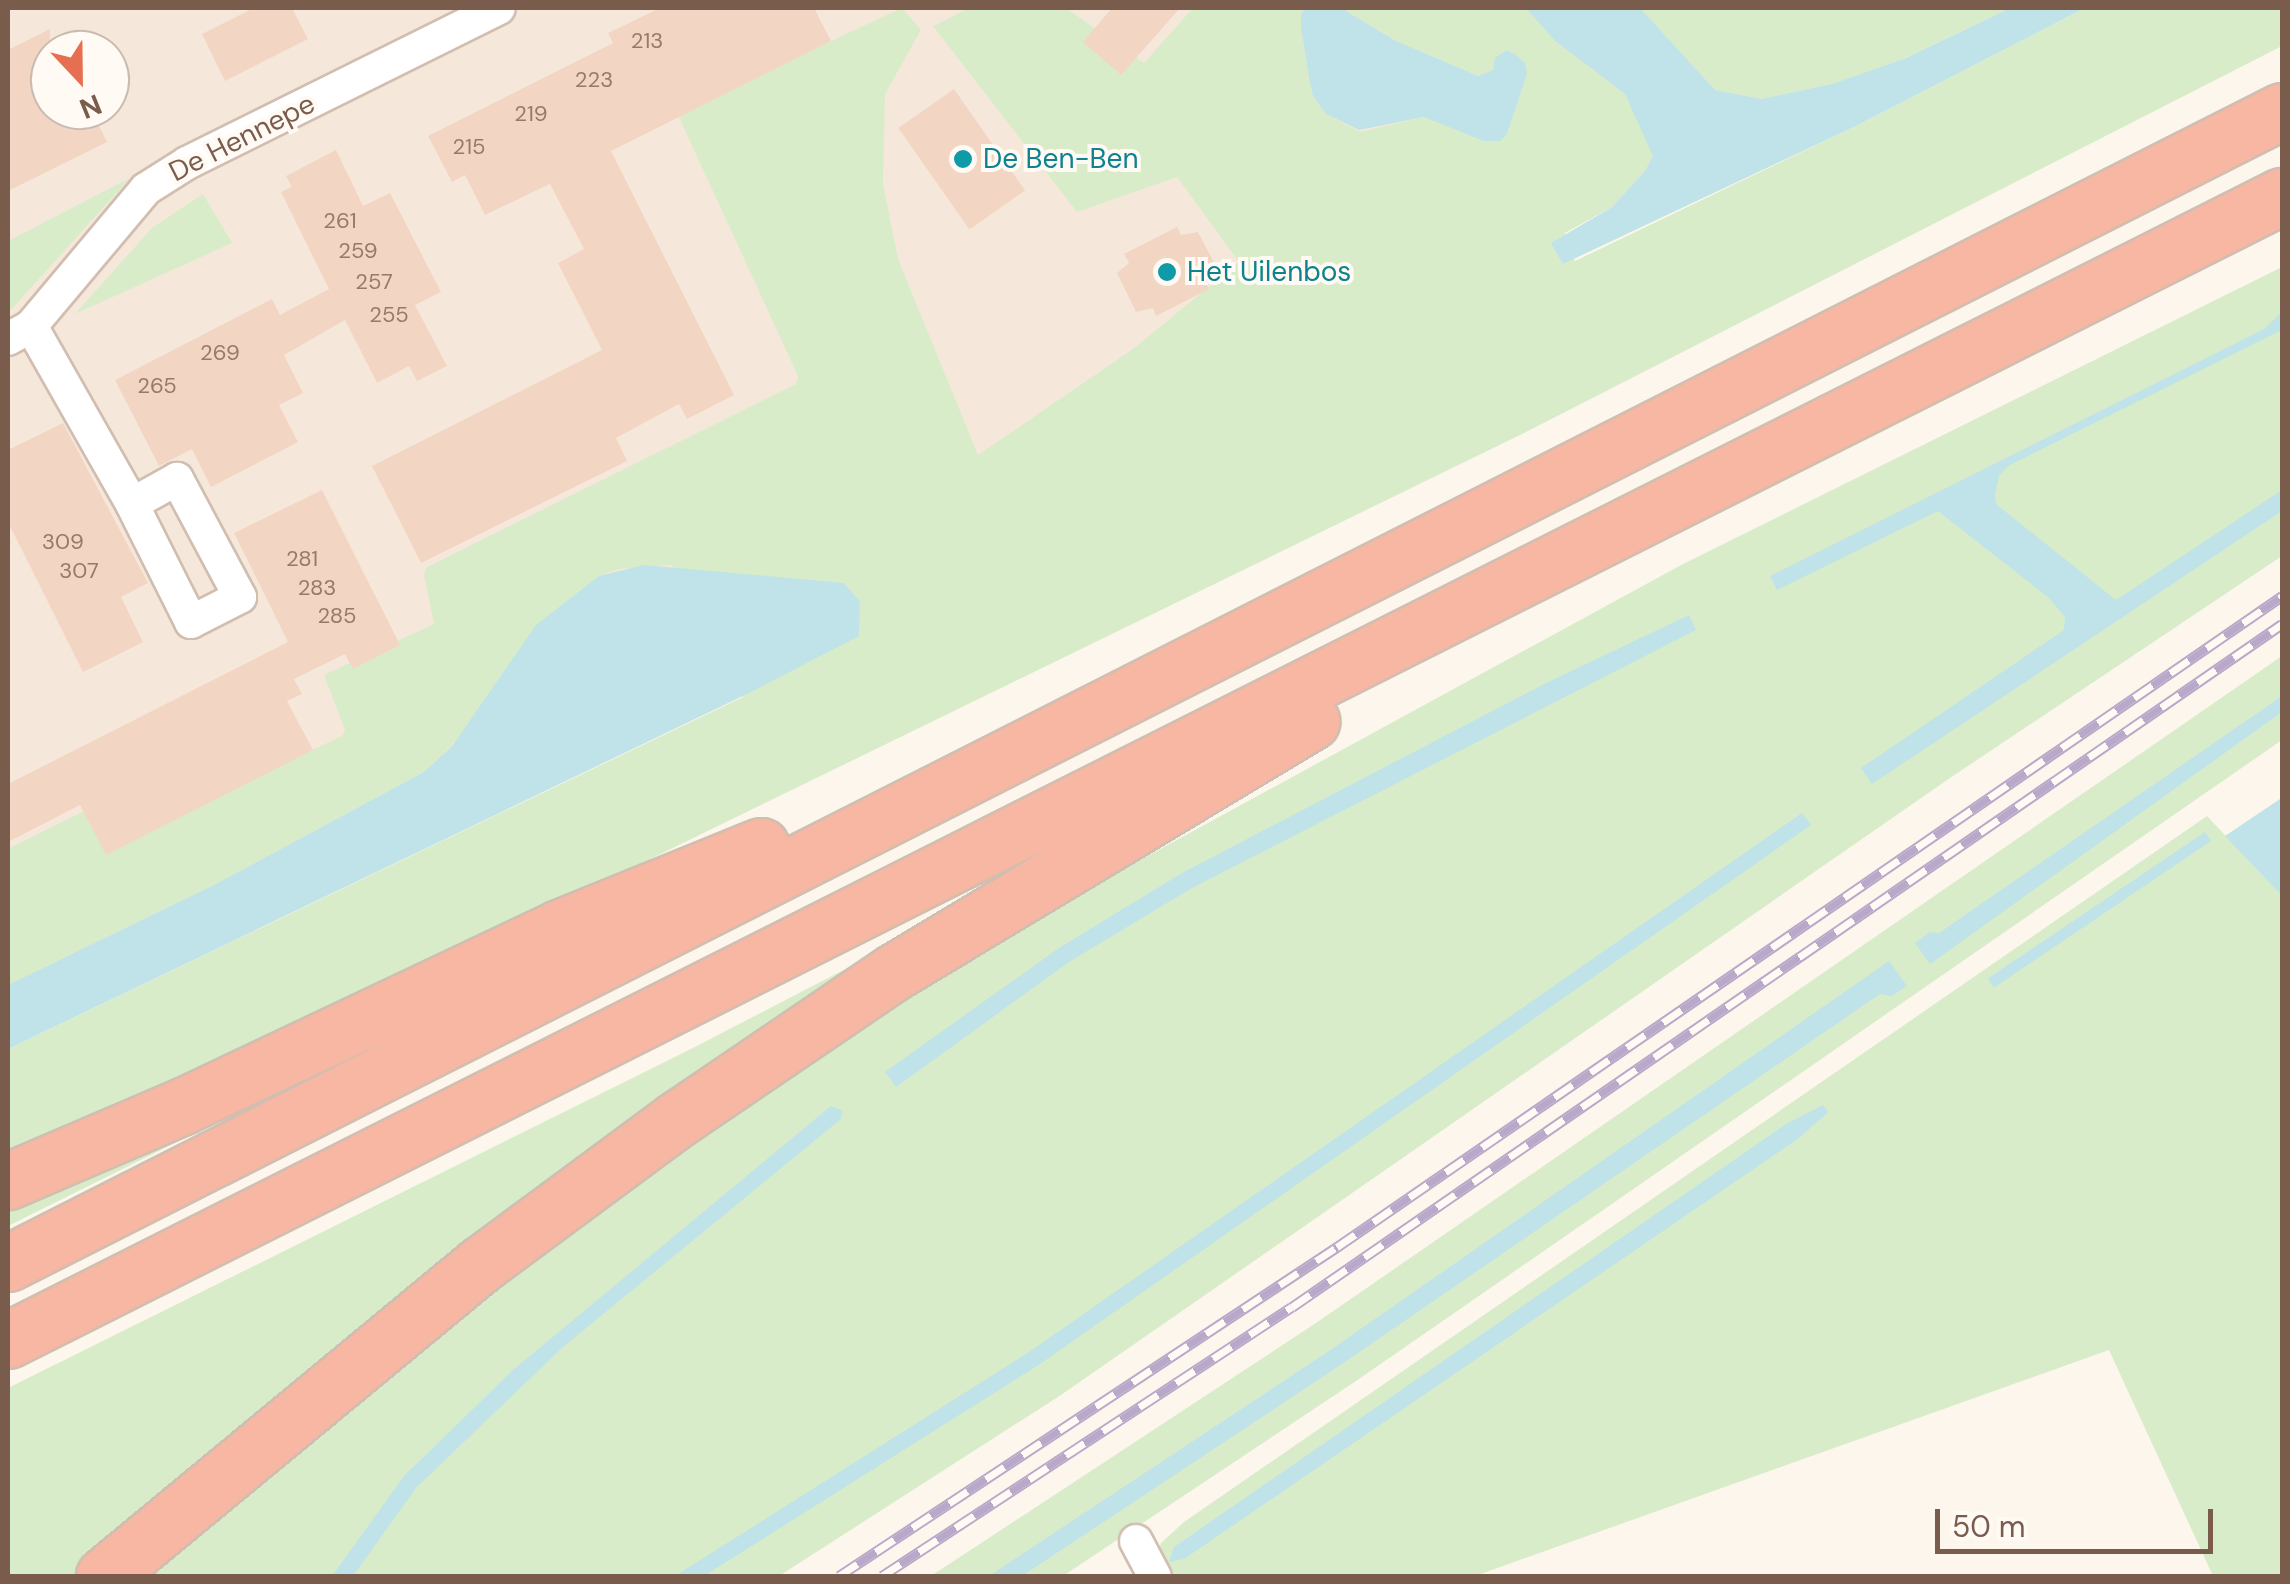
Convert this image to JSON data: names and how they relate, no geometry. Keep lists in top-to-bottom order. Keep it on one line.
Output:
{"streets":{"street":["De Hennepe"]},"places":["De Ben-Ben","Het Uilenbos"],"house_numbers":["213","223","219","215","261","259","257","255","269","265","309","281","307","283","285"],"scale_bar":"50 m","north":"bottom"}
